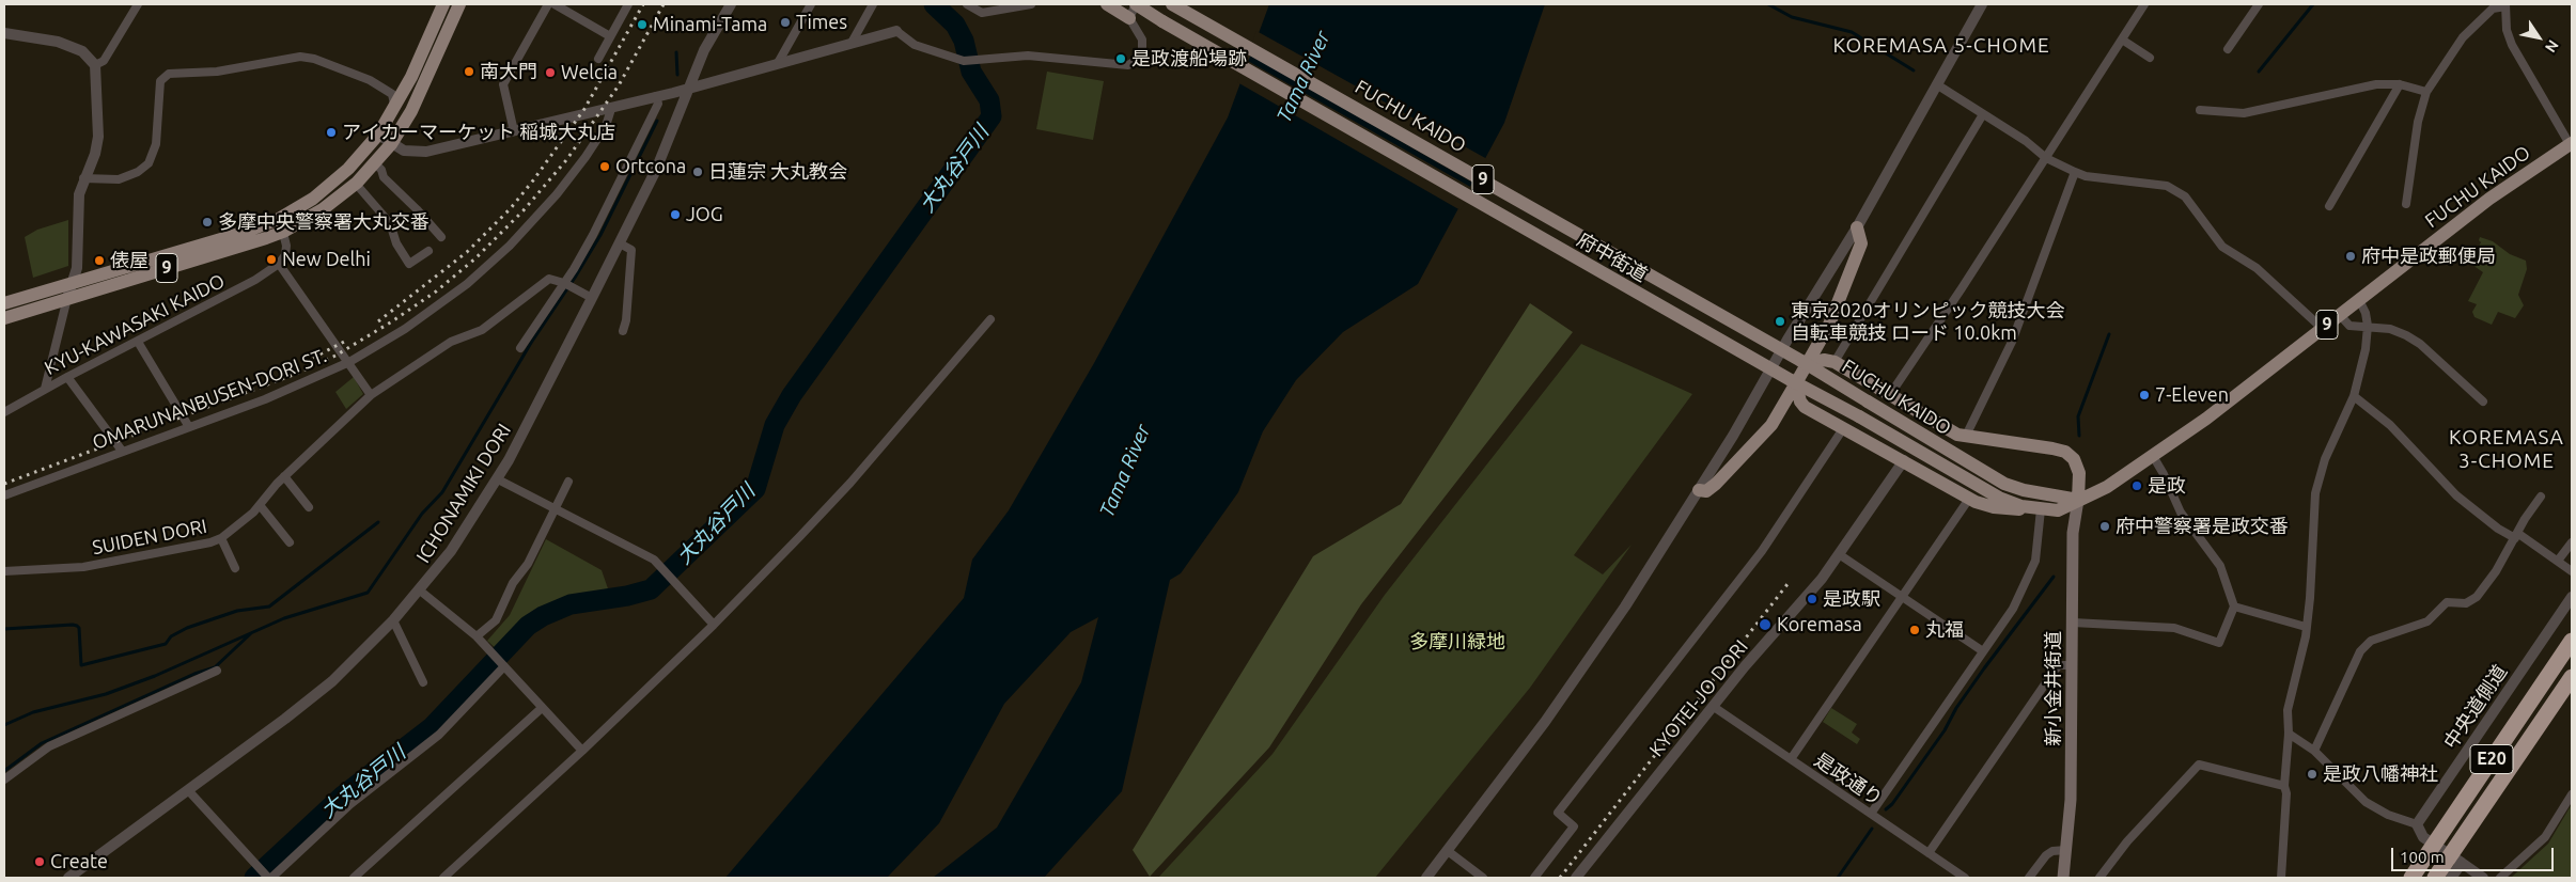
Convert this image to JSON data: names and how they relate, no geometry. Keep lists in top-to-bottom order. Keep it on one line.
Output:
{"streets":{"highway":["E20"],"main road":["FUCHU KAIDO","9","府中街道","新小金井街道"],"street":["KYU-KAWASAKI KAIDO","OMARUNANBUSEN-DORI ST.","ICHONAMIKI DORI","SUIDEN DORI","KYOTEI-JO DORI","中央道側道","是政通り"]},"crossings":[["FUCHU KAIDO","府中街道"],["FUCHU KAIDO","新小金井街道"],["府中街道","新小金井街道"],["KYOTEI-JO DORI","是政通り"]],"districts":["KOREMASA 5-CHOME","KOREMASA 3-CHOME"],"water":["Tama River","大丸谷戸川"],"parks":["多摩川緑地"],"places":["Times","Minami-Tama","是政渡船場跡","南大門","Welcia","アイカーマーケット 稲城大丸店","Ortcona","日蓮宗 大丸教会","JOG","多摩中央警察署大丸交番","府中是政郵便局","New Delhi","俵屋","東京2020オリンピック競技大会 自転車競技 ロード 10.0km","7-Eleven","是政","府中警察署是政交番","是政駅","Koremasa","丸福","是政八幡神社","Create"],"scale_bar":"100 m","north":"bottom right"}
